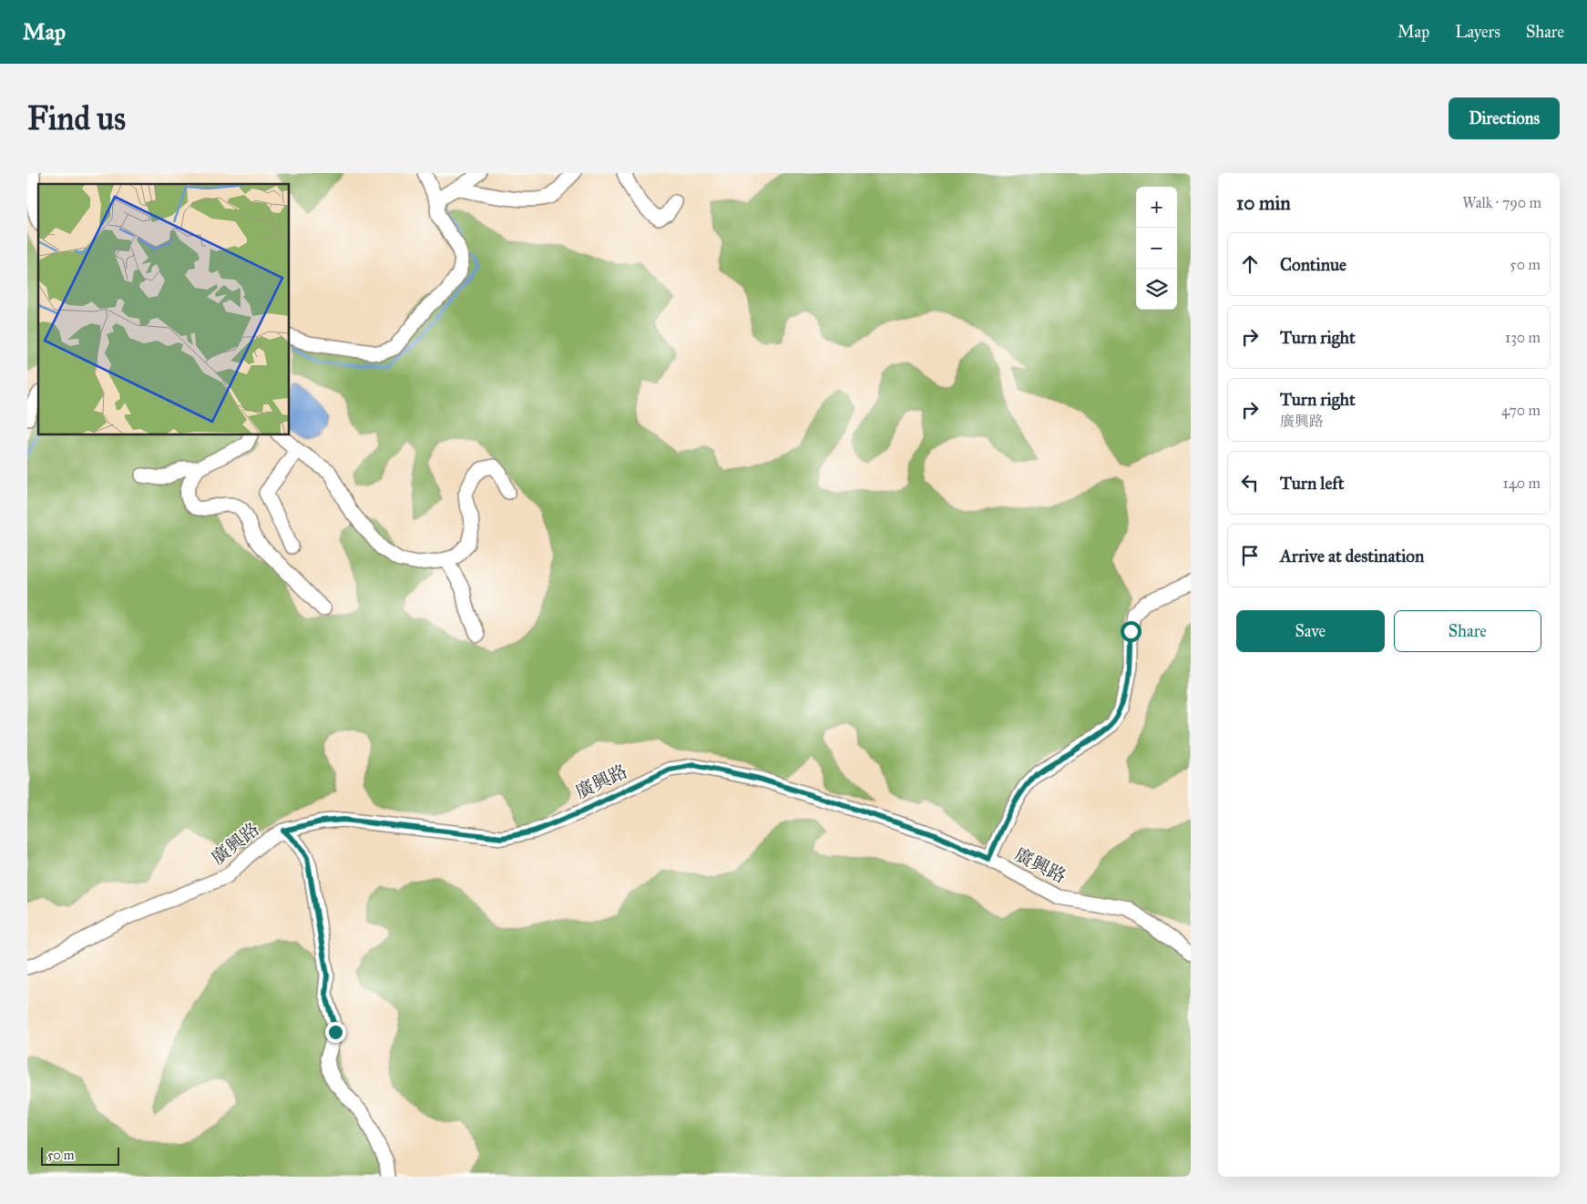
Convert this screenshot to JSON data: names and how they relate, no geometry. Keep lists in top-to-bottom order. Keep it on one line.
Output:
{"streets":{"street":["廣興路"]},"scale_bar":"50 m","page":{"header":"Map","nav":["Map","Layers","Share"],"buttons":["Directions",["Save","Share"]],"title":"Find us","heading":["10 min","Walk · 790 m"],"map_buttons":["+","−"],"list":[["Continue","50 m"],["Turn right","130 m"],["Turn right","廣興路","470 m"],["Turn left","140 m"],"Arrive at destination"],"scale":"50 m"}}
